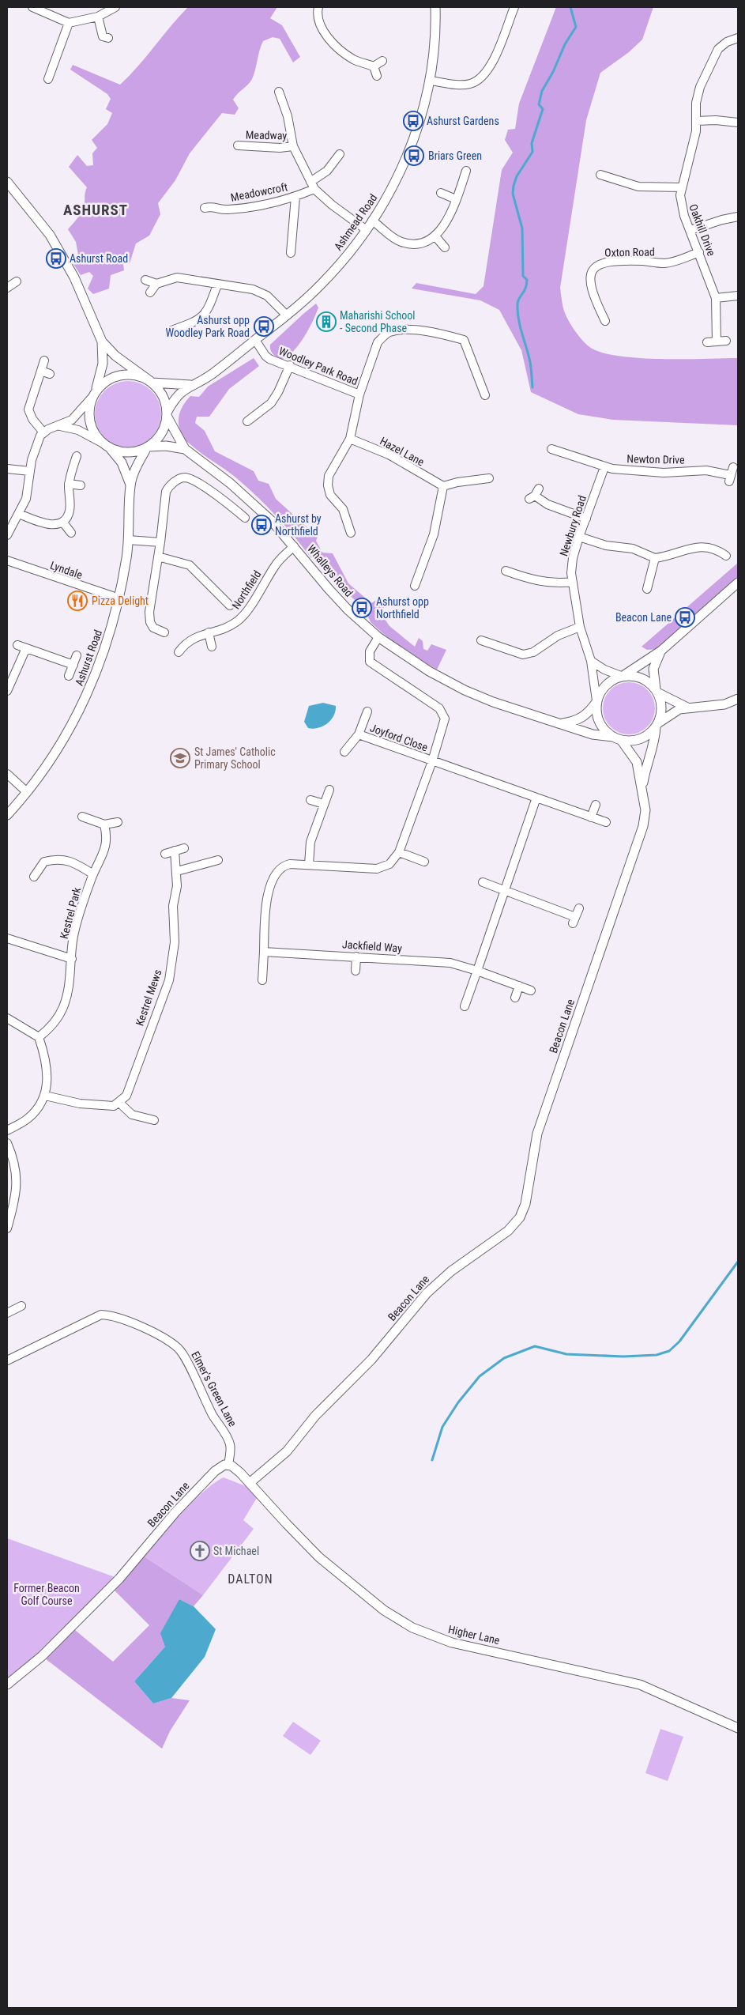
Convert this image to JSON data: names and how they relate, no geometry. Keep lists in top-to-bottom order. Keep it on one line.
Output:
{"streets":{"street":["Meadway","Meadowcroft","Ashmead Road","Oakhill Drive","Oxton Road","Woodley Park Road","Hazel Lane","Newton Drive","Newbury Road","Lyndale","Whalleys Road","Northfield","Ashurst Road","Joyford Close","Kestrel Park","Jackfield Way","Kestrel Mews","Beacon Lane","Elmer's Green Lane","Higher Lane"]},"crossings":[["Ashmead Road","Woodley Park Road"],["Ashmead Road","Whalleys Road"],["Ashmead Road","Ashurst Road"],["Oakhill Drive","Oxton Road"],["Newton Drive","Newbury Road"],["Newbury Road","Whalleys Road"],["Newbury Road","Beacon Lane"],["Lyndale","Ashurst Road"],["Whalleys Road","Northfield"],["Whalleys Road","Ashurst Road"],["Whalleys Road","Beacon Lane"],["Beacon Lane","Elmer's Green Lane"],["Beacon Lane","Higher Lane"]],"districts":["ASHURST","DALTON"],"parks":["Former Beacon Golf Course"],"places":{"bus stop":["Ashurst Gardens","Briars Green","Ashurst Road","Ashurst opp Woodley Park Road","Ashurst by Northfield","Ashurst opp Northfield","Beacon Lane"],"building":["Maharishi School - Second Phase"],"restaurant":["Pizza Delight"],"school or university":["St James' Catholic Primary School"],"church":["St Michael"]}}
